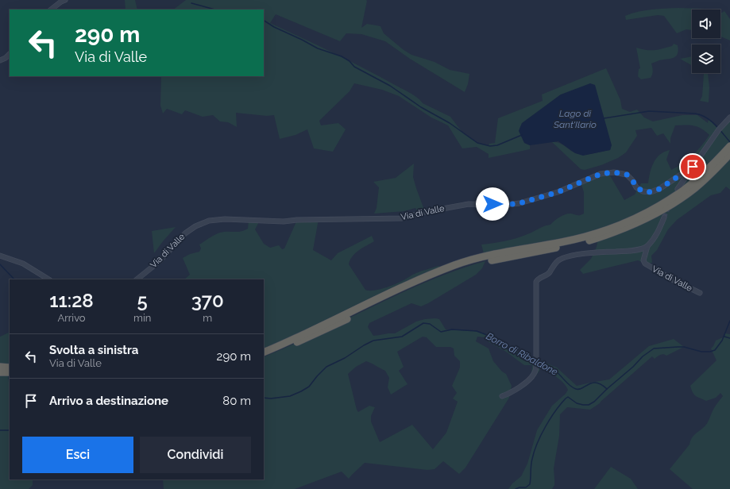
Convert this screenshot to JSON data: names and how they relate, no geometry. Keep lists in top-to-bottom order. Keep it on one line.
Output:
{"streets":{"street":["Via di Valle"]},"water":["Lago di Sant'Ilario","Borro di Ribaldone"],"page":{"turn":["290 m","Via di Valle"],"eta":["11:28","Arrivo","5","min","370","m"],"list":[{"name":"Svolta a sinistra","note":"Via di Valle","value":"290 m"},{"name":"Arrivo a destinazione","value":"80 m"}],"buttons":["Esci","Condividi"]}}
